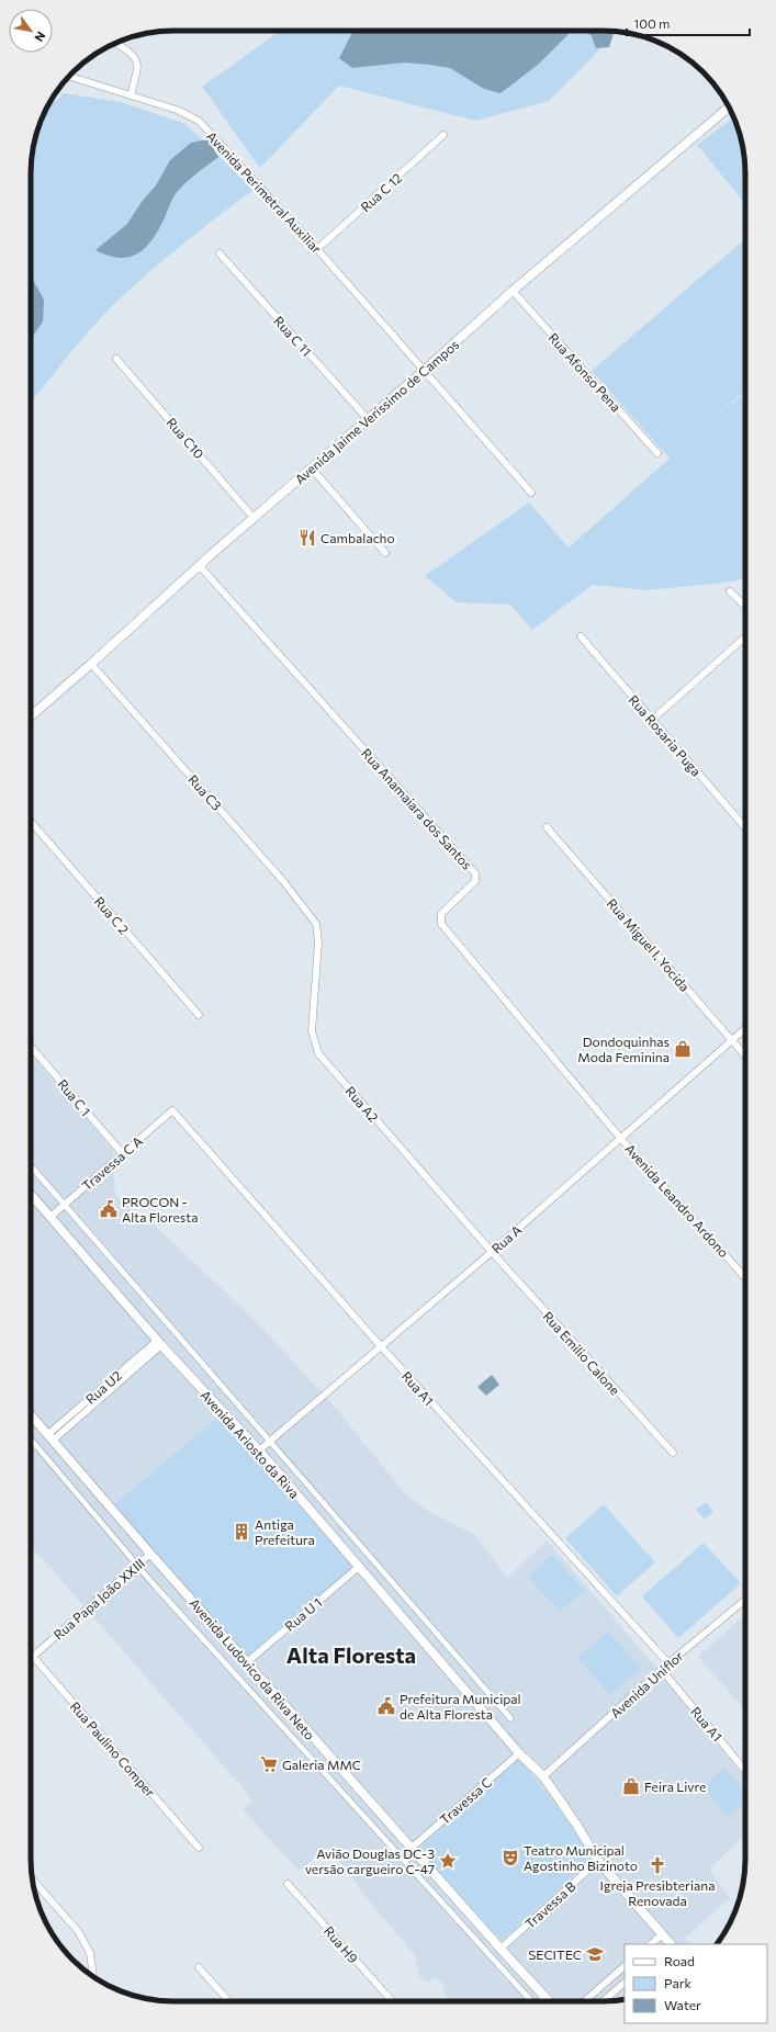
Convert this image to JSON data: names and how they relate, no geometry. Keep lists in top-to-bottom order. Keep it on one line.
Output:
{"streets":{"street":["Avenida Perimetral Auxiliar","Rua C 12","Rua C 11","Rua Afonso Pena","Avenida Jaime Veríssimo de Campos","Rua C10","Rua Rosaria Puga","Rua C3","Rua Anamaiara dos Santos","Rua C 2","Rua Miguel I. Yocida","Rua C 1","Rua A2","Travessa C A","Avenida Leandro Ardono","Rua A","Rua Emilio Calone","Rua U2","Rua A1","Avenida Ariosto da Riva","Rua Papa João XXIII","Rua U 1","Avenida Ludovico da Riva Neto","Avenida Uniflor","Rua Paulino Comper","Travessa C","Travessa B","Rua H9"]},"crossings":[["Avenida Perimetral Auxiliar","Rua C 12"],["Avenida Perimetral Auxiliar","Avenida Jaime Veríssimo de Campos"],["Rua C 11","Avenida Jaime Veríssimo de Campos"],["Rua Afonso Pena","Avenida Jaime Veríssimo de Campos"],["Avenida Jaime Veríssimo de Campos","Rua C10"],["Avenida Jaime Veríssimo de Campos","Rua C3"],["Avenida Jaime Veríssimo de Campos","Rua Anamaiara dos Santos"],["Rua C3","Rua A2"],["Rua Anamaiara dos Santos","Avenida Leandro Ardono"],["Rua Anamaiara dos Santos","Rua A"],["Rua Miguel I. Yocida","Rua A"],["Rua C 1","Travessa C A"],["Rua A2","Rua A"],["Rua A2","Rua Emilio Calone"],["Travessa C A","Rua A1"],["Travessa C A","Avenida Ariosto da Riva"],["Avenida Leandro Ardono","Rua A"],["Rua A","Rua Emilio Calone"],["Rua A","Rua A1"],["Rua A","Avenida Ariosto da Riva"],["Rua U2","Avenida Ariosto da Riva"],["Rua U2","Avenida Ludovico da Riva Neto"],["Rua A1","Avenida Uniflor"],["Avenida Ariosto da Riva","Rua U 1"],["Avenida Ariosto da Riva","Avenida Uniflor"],["Avenida Ariosto da Riva","Travessa C"],["Avenida Ariosto da Riva","Travessa B"],["Rua Papa João XXIII","Avenida Ludovico da Riva Neto"],["Rua U 1","Avenida Ludovico da Riva Neto"],["Avenida Ludovico da Riva Neto","Travessa C"],["Avenida Ludovico da Riva Neto","Travessa B"]],"districts":["Alta Floresta"],"places":{"restaurant":["Cambalacho"],"shop":["Dondoquinhas Moda Feminina","Feira Livre"],"public building":["PROCON - Alta Floresta","Prefeitura Municipal de Alta Floresta"],"building":["Antiga Prefeitura"],"supermarket":["Galeria MMC"],"theatre":["Teatro Municipal Agostinho Bizinoto"],"place":["Avião Douglas DC-3 versão cargueiro C-47"],"church":["Igreja Presibteriana Renovada"],"school or university":["SECITEC"]},"legend":["Road","Park","Water"],"scale_bar":"100 m","north":"bottom right"}
